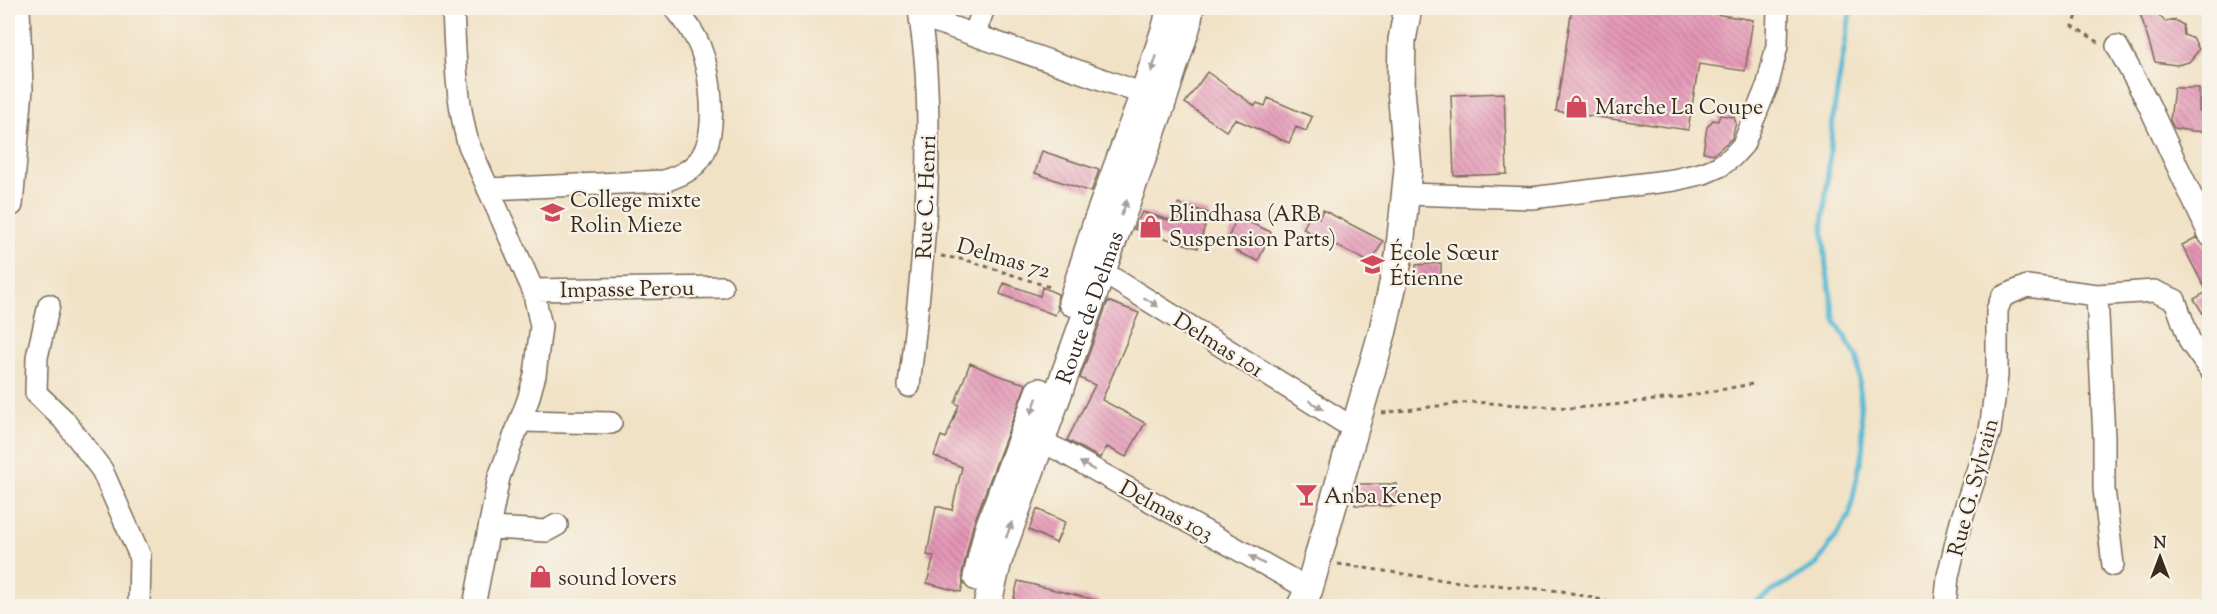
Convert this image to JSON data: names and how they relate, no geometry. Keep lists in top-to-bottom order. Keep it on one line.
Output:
{"streets":{"main road":["Route de Delmas"],"street":["Rue C. Henri","Impasse Perou","Delmas 101","Rue G. Sylvain","Delmas 103"],"path":["Delmas 72"]},"crossings":[["Rue C. Henri","Delmas 72"],["Delmas 72","Route de Delmas"],["Route de Delmas","Delmas 101"],["Route de Delmas","Delmas 103"]],"one_way":["Delmas 101","Delmas 103"],"places":{"shop":["Marche La Coupe","Blindhasa (ARB Suspension Parts)","sound lovers"],"school or university":["College mixte Rolin Mieze","École Sœur Étienne"],"bar":["Anba Kenep"]},"north":"top"}
